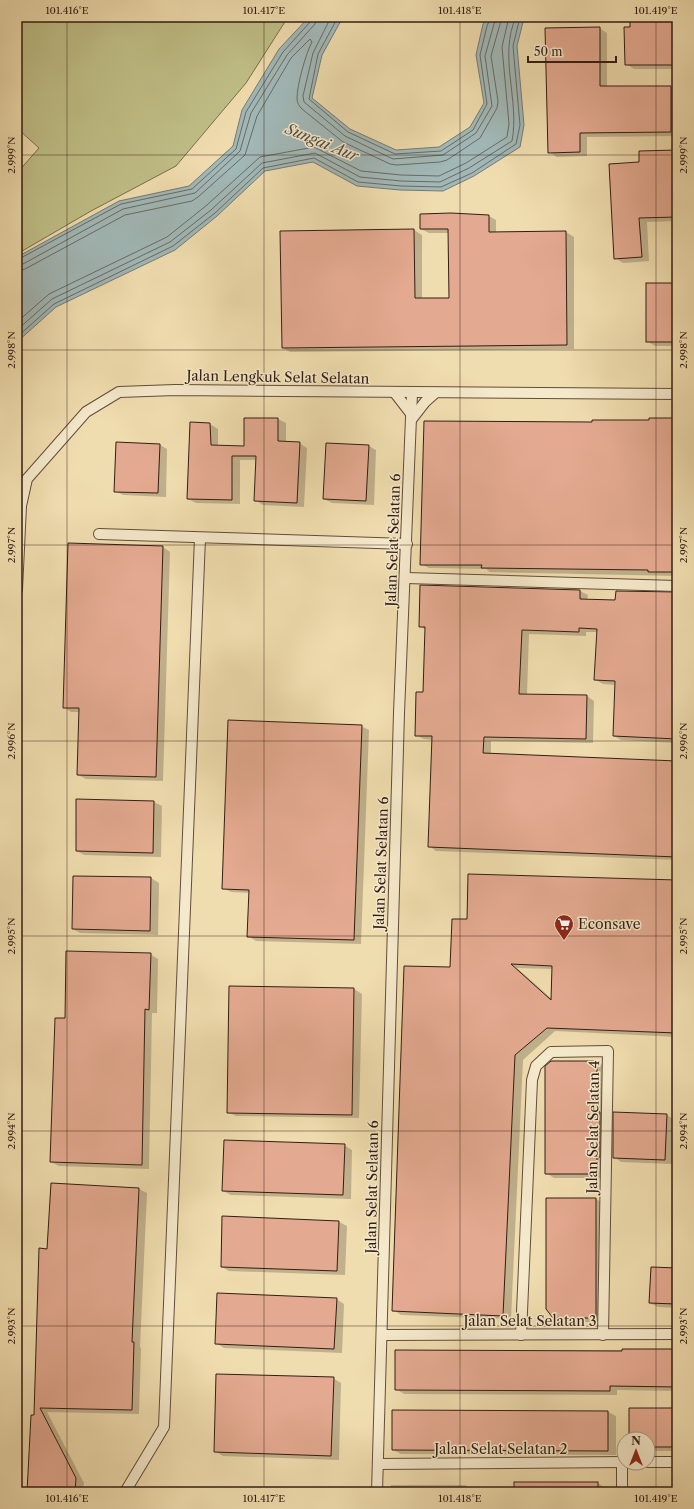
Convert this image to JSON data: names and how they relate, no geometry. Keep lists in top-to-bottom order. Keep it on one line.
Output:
{"streets":{"street":["Jalan Lengkuk Selat Selatan","Jalan Selat Selatan 6","Jalan Selat Selatan 4","Jalan Selat Selatan 3","Jalan Selat Selatan 2"]},"crossings":[["Jalan Lengkuk Selat Selatan","Jalan Selat Selatan 6"],["Jalan Selat Selatan 6","Jalan Selat Selatan 3"],["Jalan Selat Selatan 6","Jalan Selat Selatan 2"],["Jalan Selat Selatan 4","Jalan Selat Selatan 3"]],"water":["Sungai Aur"],"places":{"supermarket":["Econsave"]},"scale_bar":"50 m","north":"top","coordinates":["101.416°E","101.417°E","101.418°E","101.419°E","2.999°N","2.998°N","2.997°N","2.996°N","2.995°N","2.994°N","2.993°N"]}
